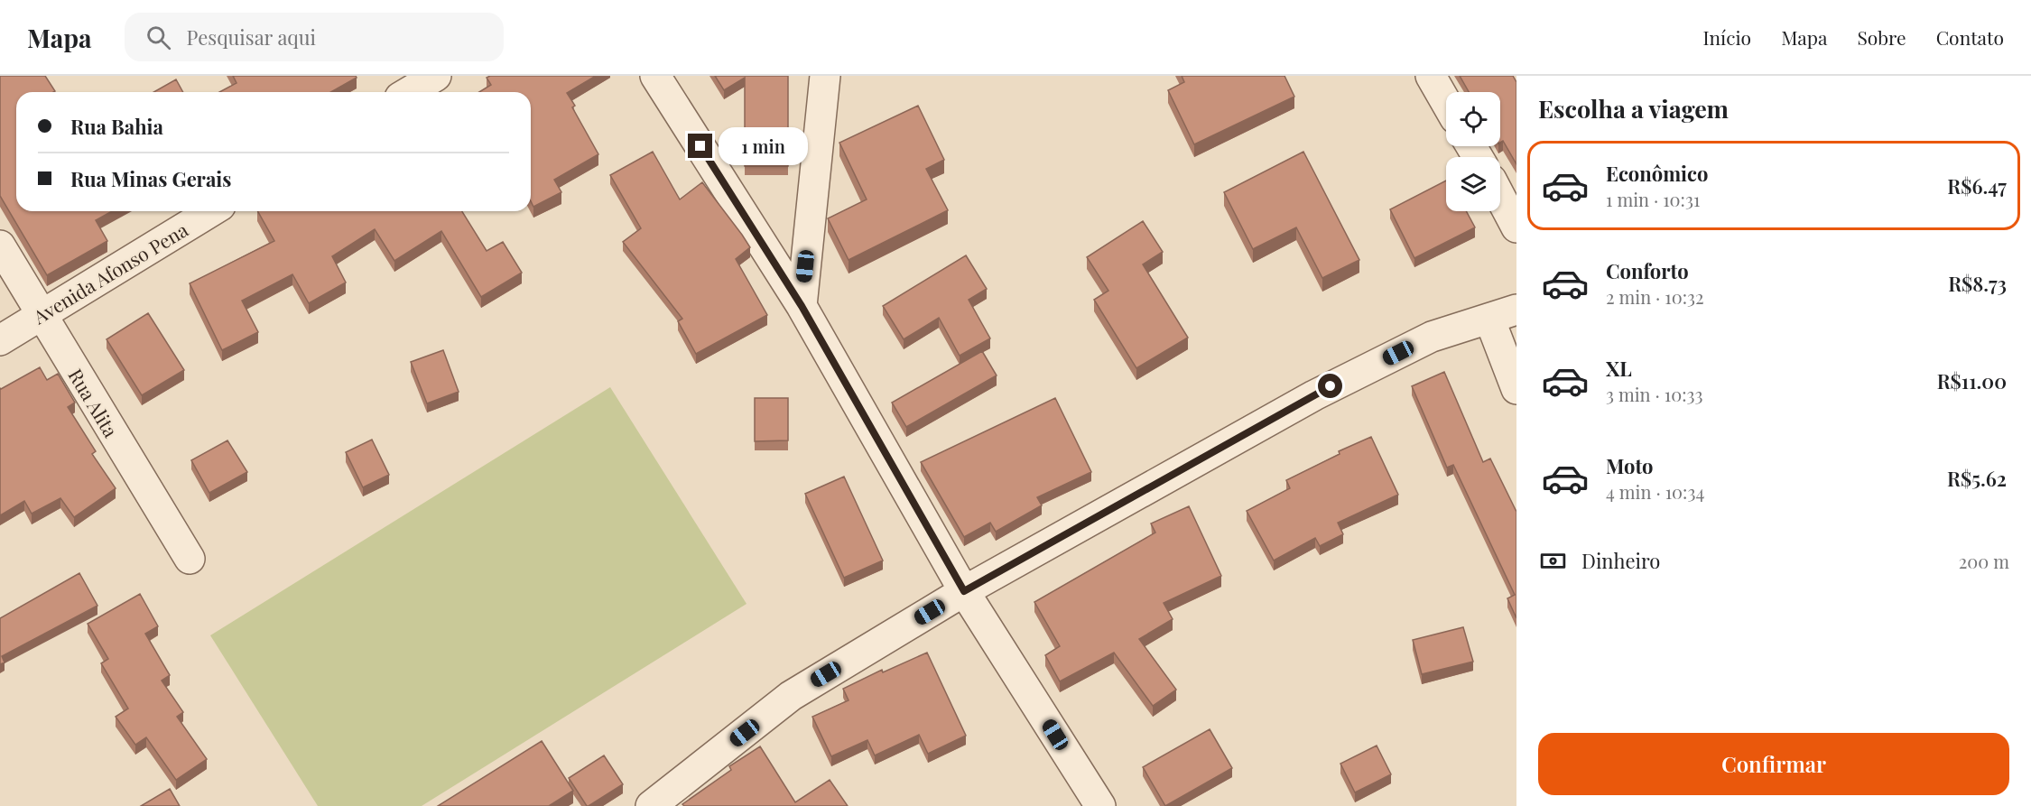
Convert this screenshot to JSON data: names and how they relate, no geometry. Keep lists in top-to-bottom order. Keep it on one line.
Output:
{"streets":{"street":["Avenida Afonso Pena","Rua Alita"]},"crossings":[["Avenida Afonso Pena","Rua Alita"]],"page":{"header":"Mapa","search":"Pesquisar aqui","nav":["Início","Mapa","Sobre","Contato"],"heading":"Escolha a viagem","banner":["Rua Bahia","Rua Minas Gerais"],"bubble":"1 min","list":[{"name":"Econômico","note":"1 min · 10:31","value":"R$6.47"},{"name":"Conforto","note":"2 min · 10:32","value":"R$8.73"},{"name":"XL","note":"3 min · 10:33","value":"R$11.00"},{"name":"Moto","note":"4 min · 10:34","value":"R$5.62"}],"pay":["Dinheiro","200 m"],"buttons":"Confirmar"}}
